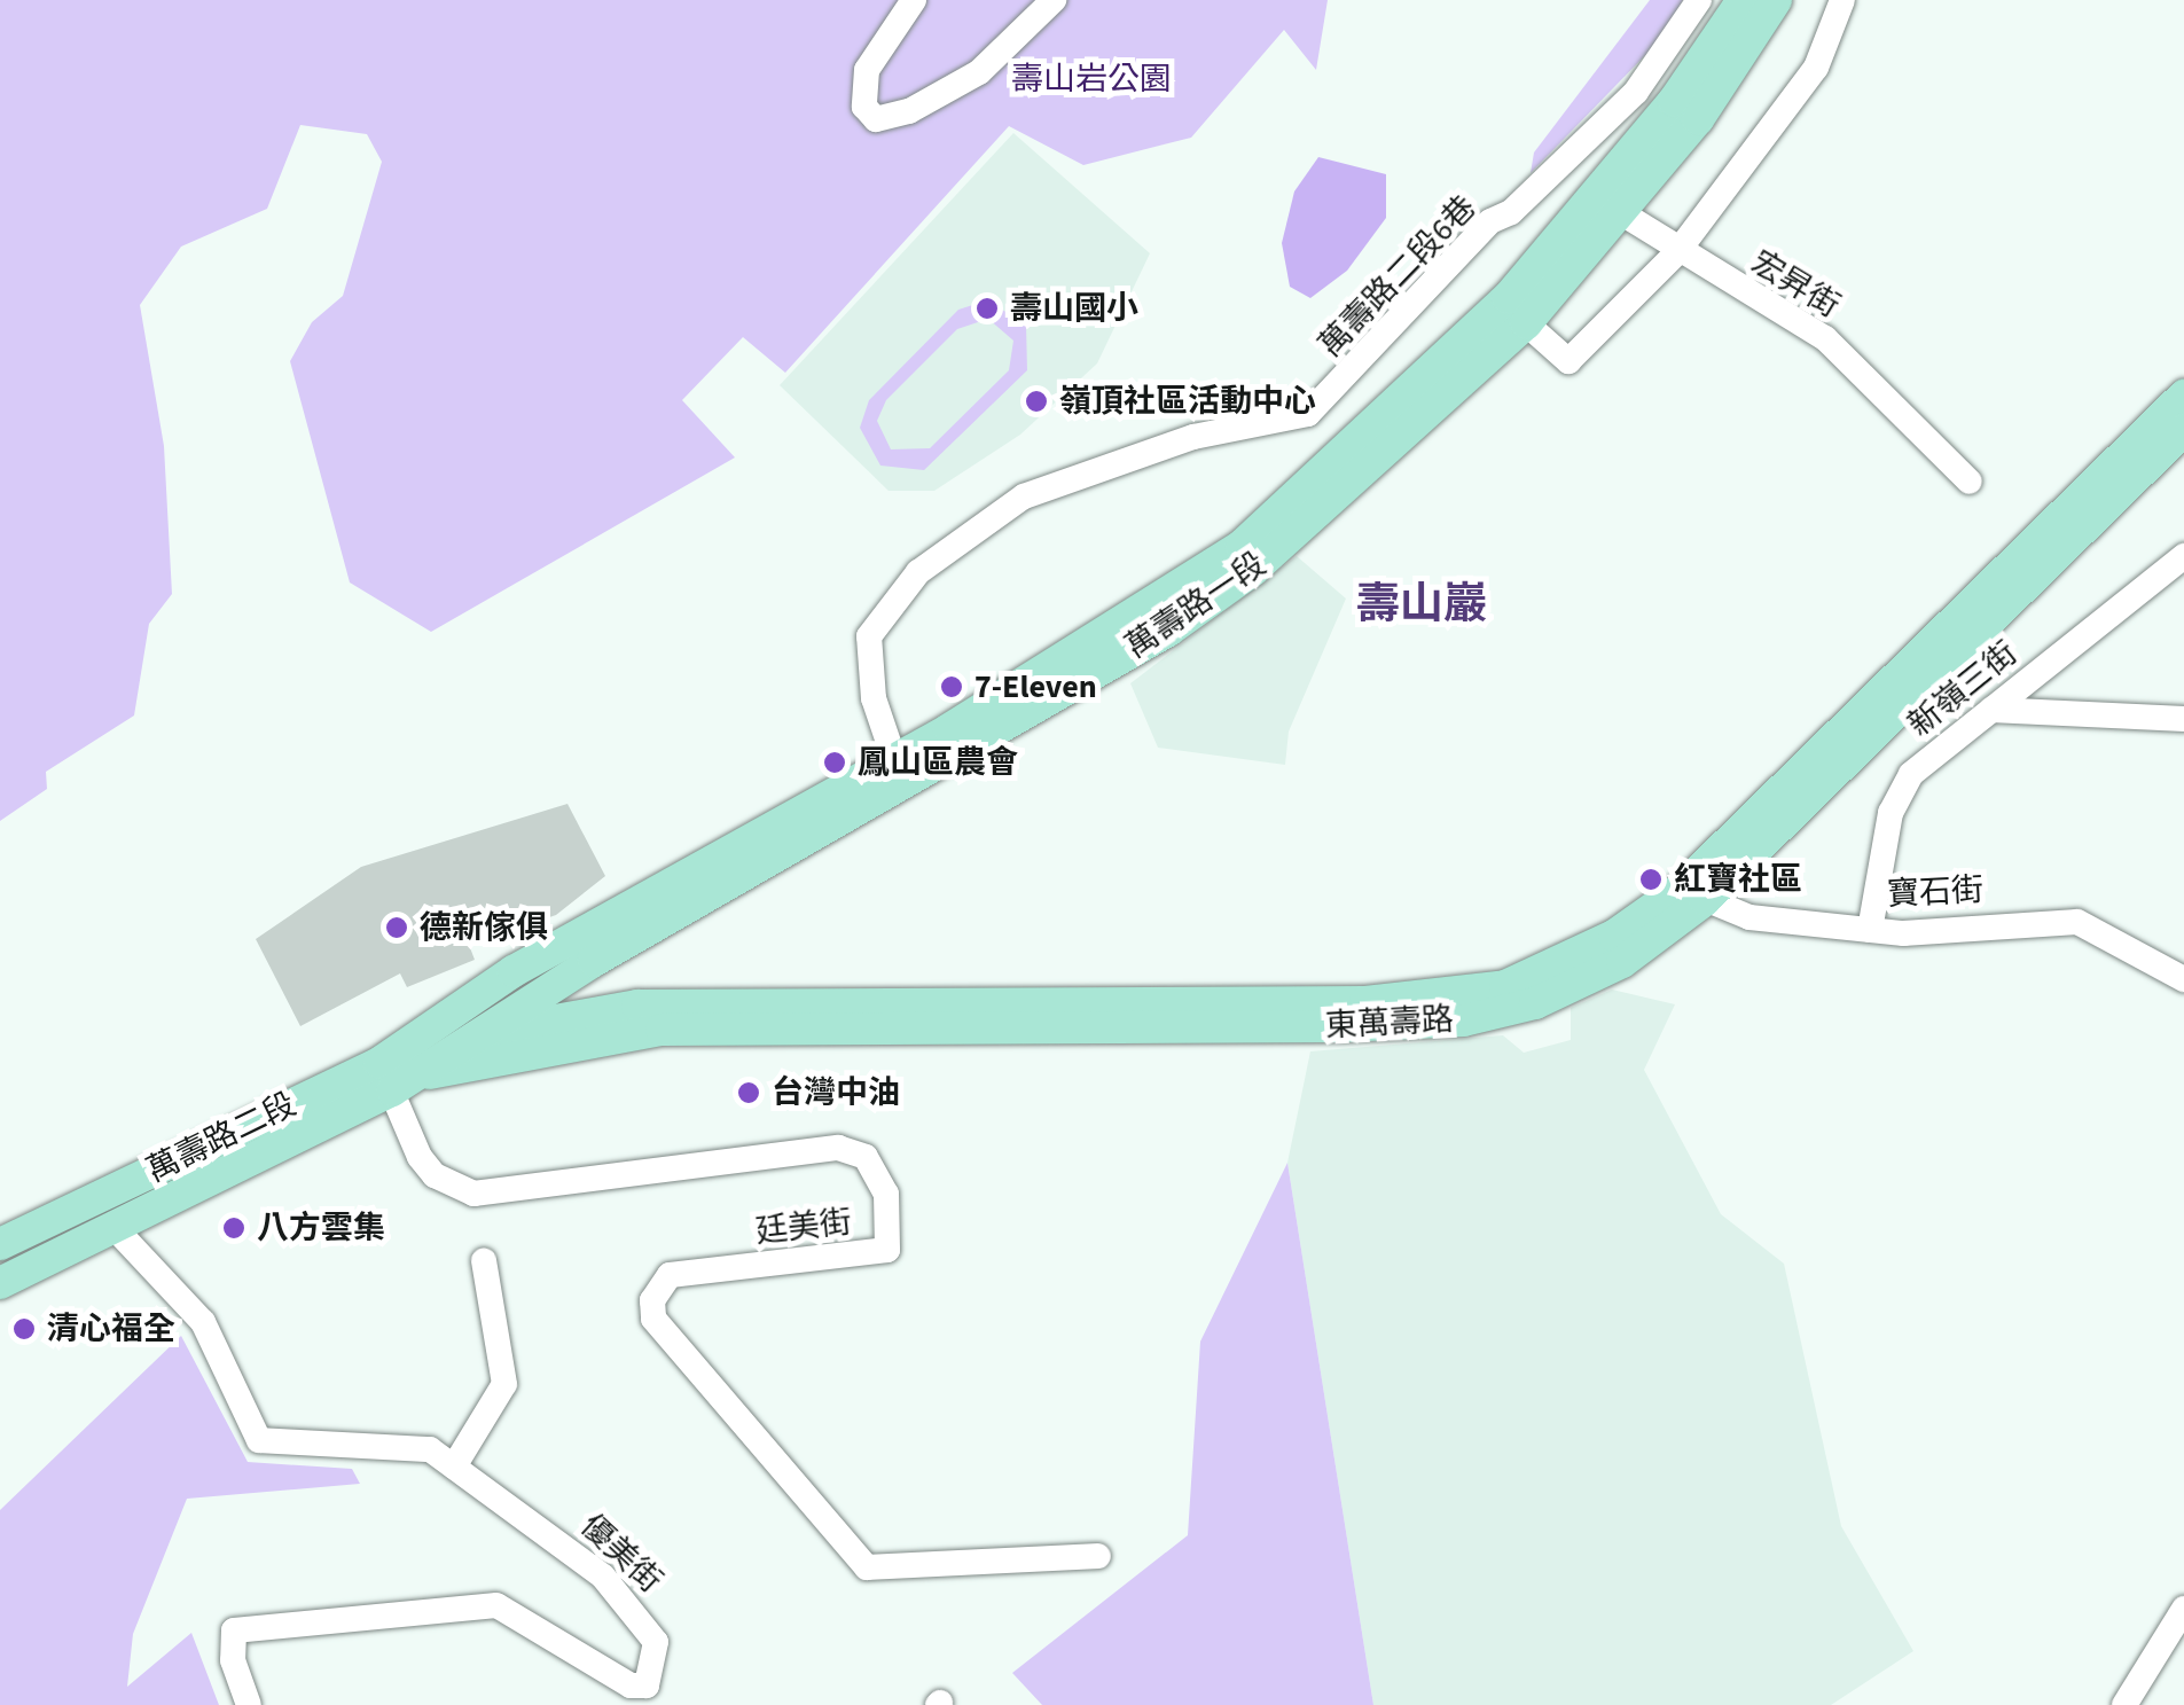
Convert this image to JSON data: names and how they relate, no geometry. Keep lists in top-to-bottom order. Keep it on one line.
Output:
{"streets":{"main road":["萬壽路一段","東萬壽路","萬壽路二段"],"street":["萬壽路二段6巷","宏昇街","新嶺三街","寶石街","廷美街","優美街"]},"crossings":[["萬壽路二段6巷","萬壽路一段"],["宏昇街","萬壽路一段"],["萬壽路一段","東萬壽路"],["萬壽路一段","萬壽路二段"],["萬壽路一段","廷美街"],["新嶺三街","寶石街"],["寶石街","東萬壽路"],["東萬壽路","萬壽路二段"],["東萬壽路","廷美街"],["萬壽路二段","廷美街"],["萬壽路二段","優美街"]],"districts":["壽山巖"],"parks":["壽山岩公園"],"places":["壽山國小","嶺頂社區活動中心","7-Eleven","鳳山區農會","紅寶社區","德新傢俱","台灣中油","八方雲集","清心福全"]}
